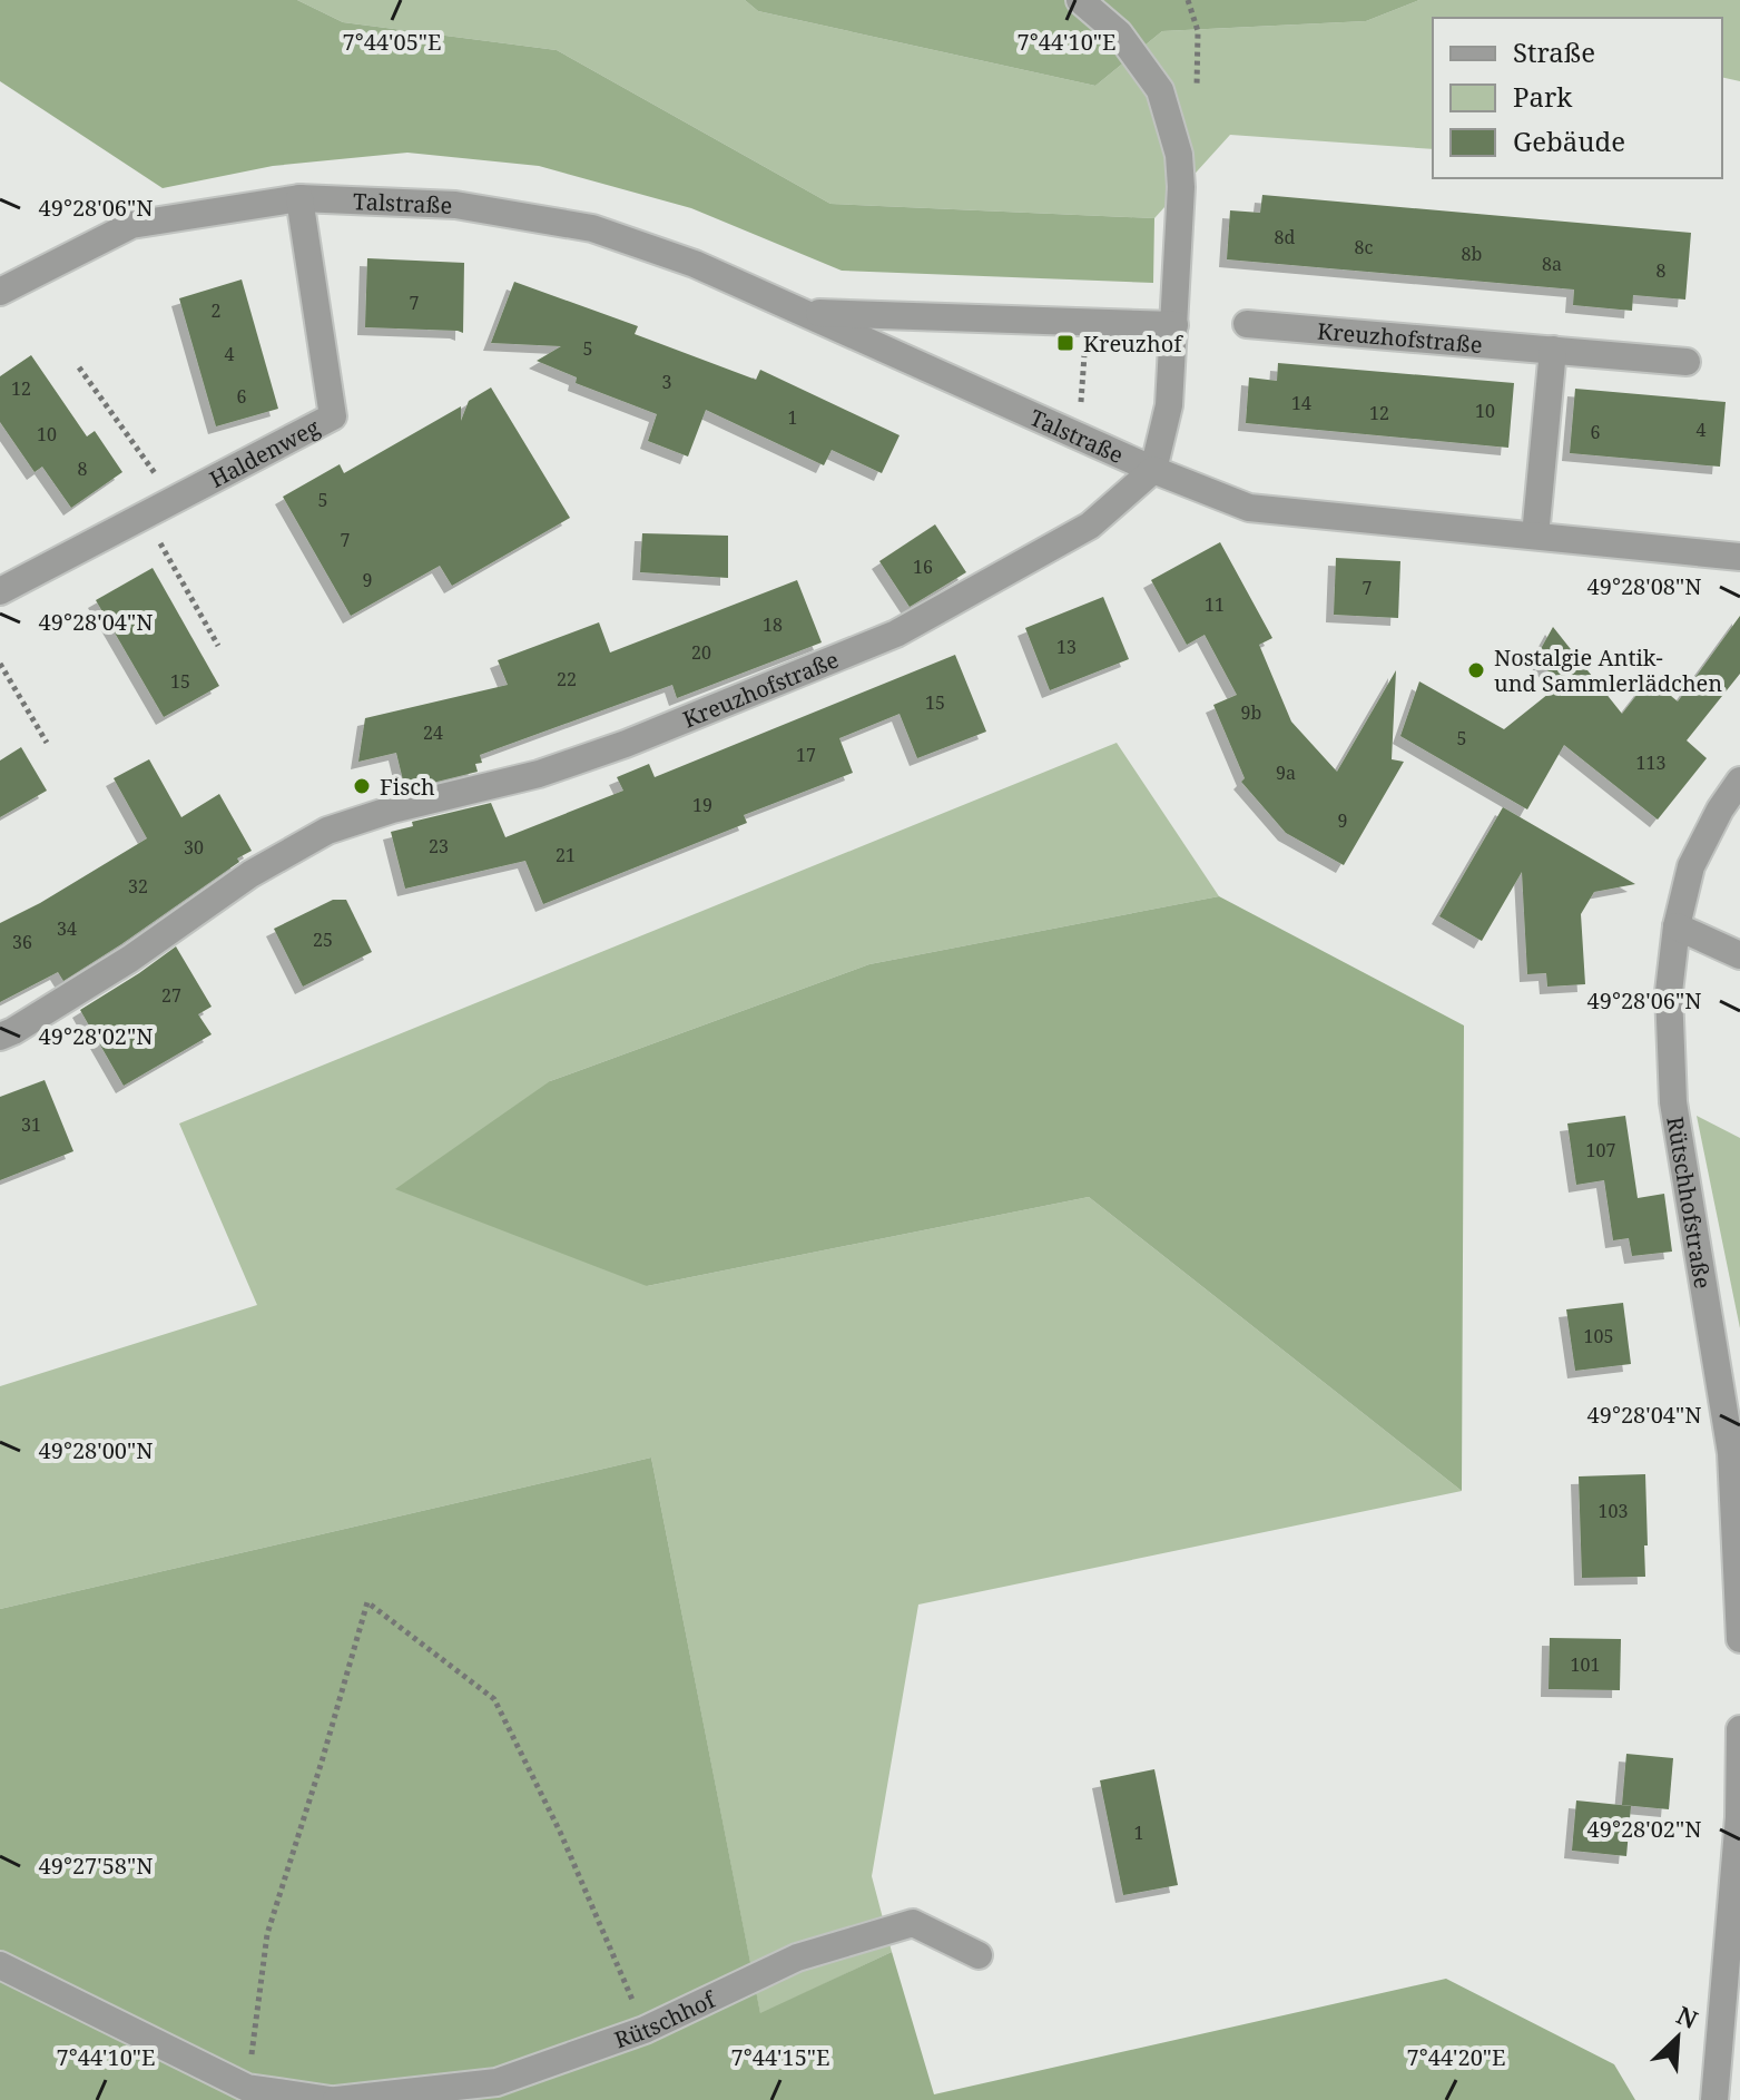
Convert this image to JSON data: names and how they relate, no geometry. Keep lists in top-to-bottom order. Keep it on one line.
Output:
{"streets":{"street":["Talstraße","Kreuzhofstraße","Haldenweg","Rütschhofstraße","Rütschhof"]},"crossings":[["Talstraße","Kreuzhofstraße"],["Talstraße","Haldenweg"]],"places":{"transit":["Kreuzhof"],"other":["Nostalgie Antik- und Sammlerlädchen","Fisch"]},"house_numbers":["8d","8c","8b","8a","8","7","2","5","4","3","12","6","14","10","12","1","4","6","10","8","5","7","16","9","7","11","18","13","20","22","15","15","9b","24","5","17","113","9a","19","9","23","30","21","32","34","25","36","27","31","107","105","103","101","1"],"legend":["Straße","Park","Gebäude"],"north":"top right","coordinates":["7°44'05\"E","7°44'10\"E","49°28'06\"N","49°28'08\"N","49°28'04\"N","49°28'02\"N","49°28'00\"N","49°27'58\"N","7°44'20\"E","7°44'15\"E"]}
